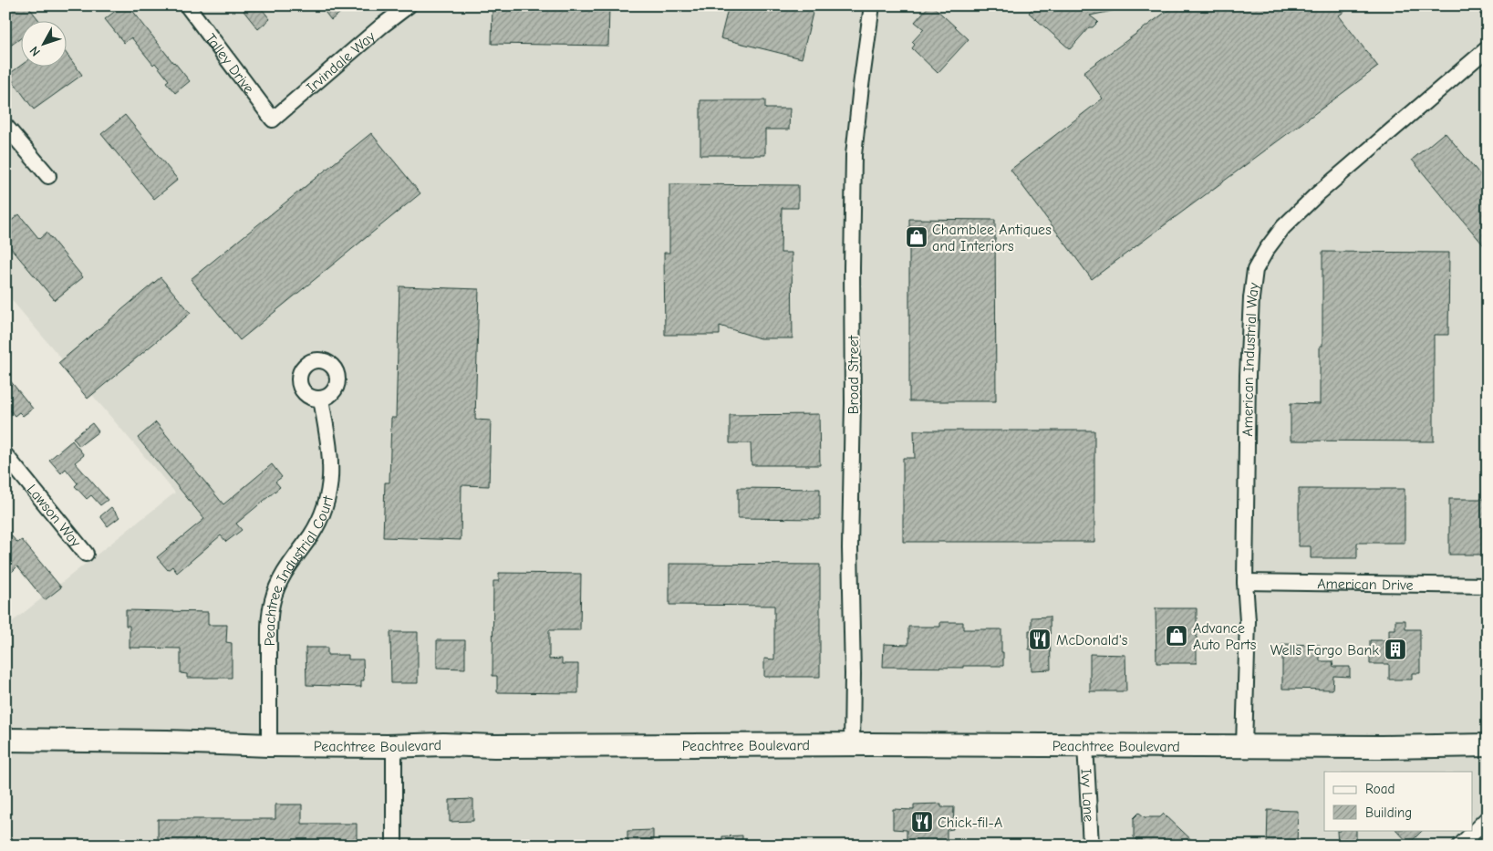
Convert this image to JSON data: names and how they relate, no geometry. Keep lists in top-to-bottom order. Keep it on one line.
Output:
{"streets":{"highway":["Peachtree Boulevard"],"street":["Irvindale Way","Talley Drive","American Industrial Way","Broad Street","Lawson Way","Peachtree Industrial Court","American Drive","Ivy Lane"]},"crossings":[["Irvindale Way","Talley Drive"],["American Industrial Way","American Drive"],["American Industrial Way","Peachtree Boulevard"],["Broad Street","Peachtree Boulevard"],["Peachtree Industrial Court","Peachtree Boulevard"],["Peachtree Boulevard","Ivy Lane"]],"places":{"shop":["Chamblee Antiques and Interiors","Advance Auto Parts"],"restaurant":["McDonald's","Chick-fil-A"],"building":["Wells Fargo Bank"]},"legend":["Road","Building"],"north":"bottom left"}
